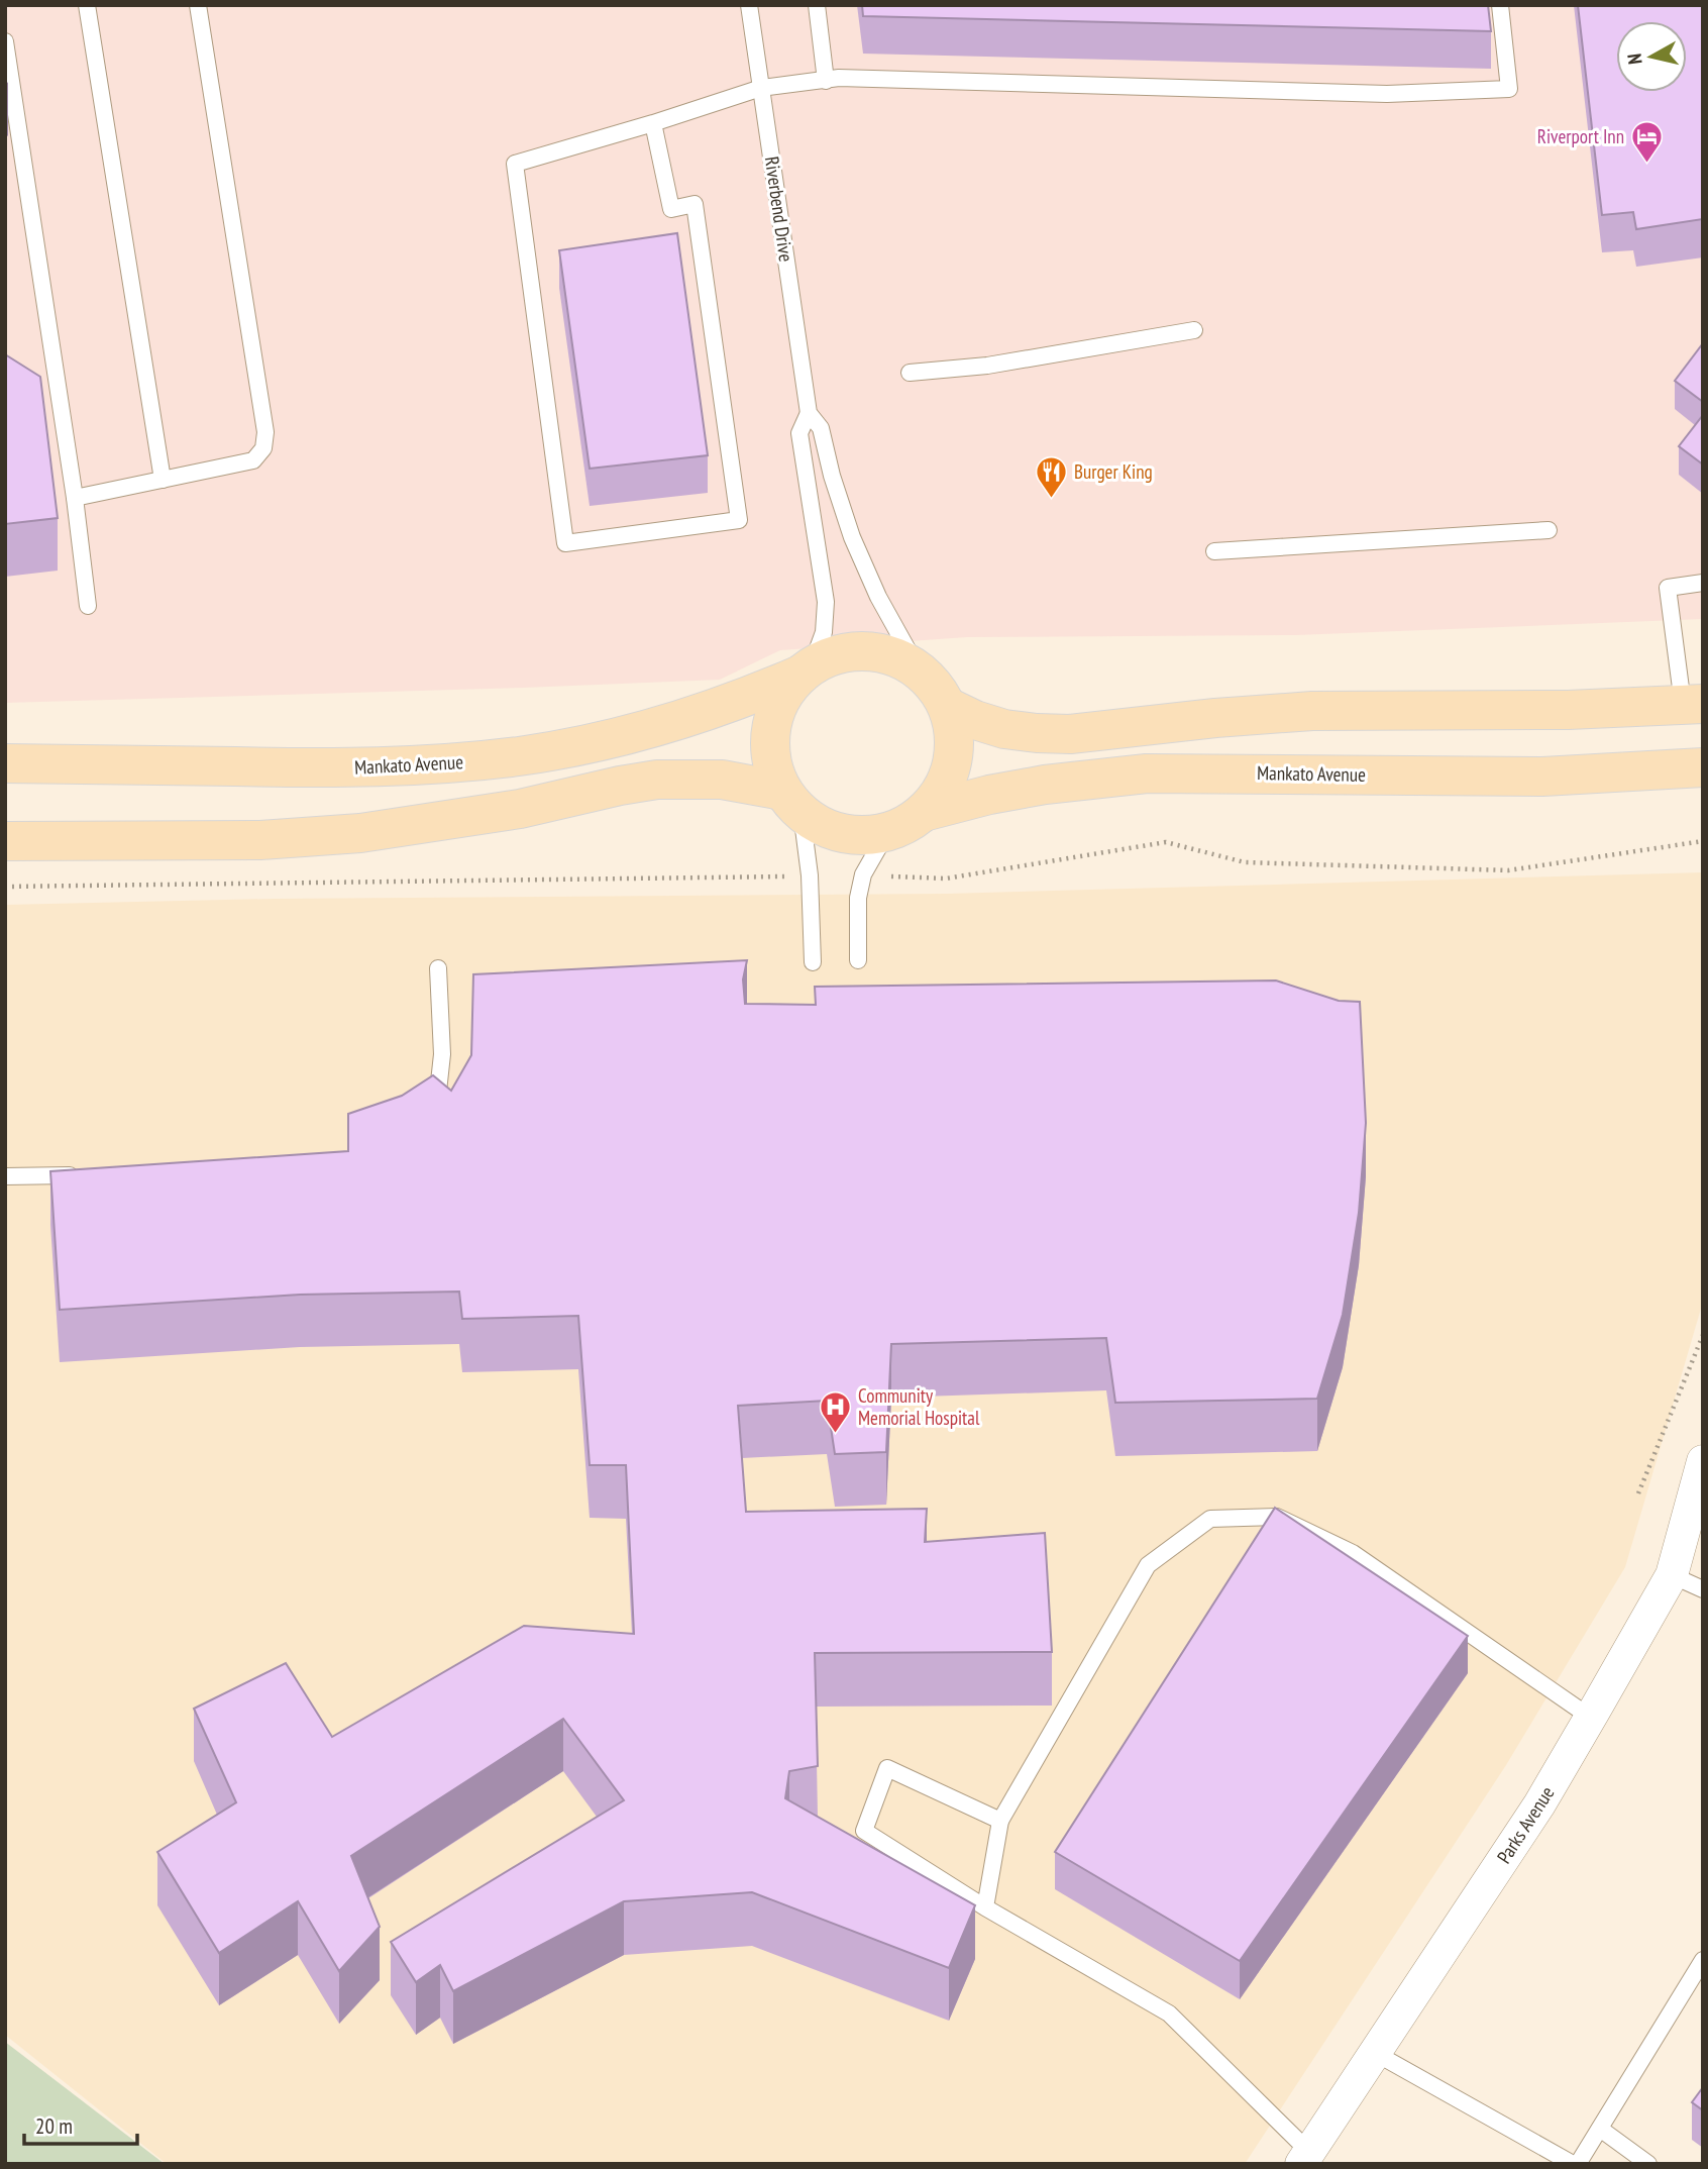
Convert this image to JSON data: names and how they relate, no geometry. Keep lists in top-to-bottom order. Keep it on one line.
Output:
{"streets":{"main road":["Mankato Avenue"],"street":["Parks Avenue"],"lane":["Riverbend Drive"]},"crossings":[["Riverbend Drive","Mankato Avenue"]],"places":{"hotel":["Riverport Inn"],"restaurant":["Burger King"],"hospital":["Community Memorial Hospital"]},"scale_bar":"20 m","north":"left"}
